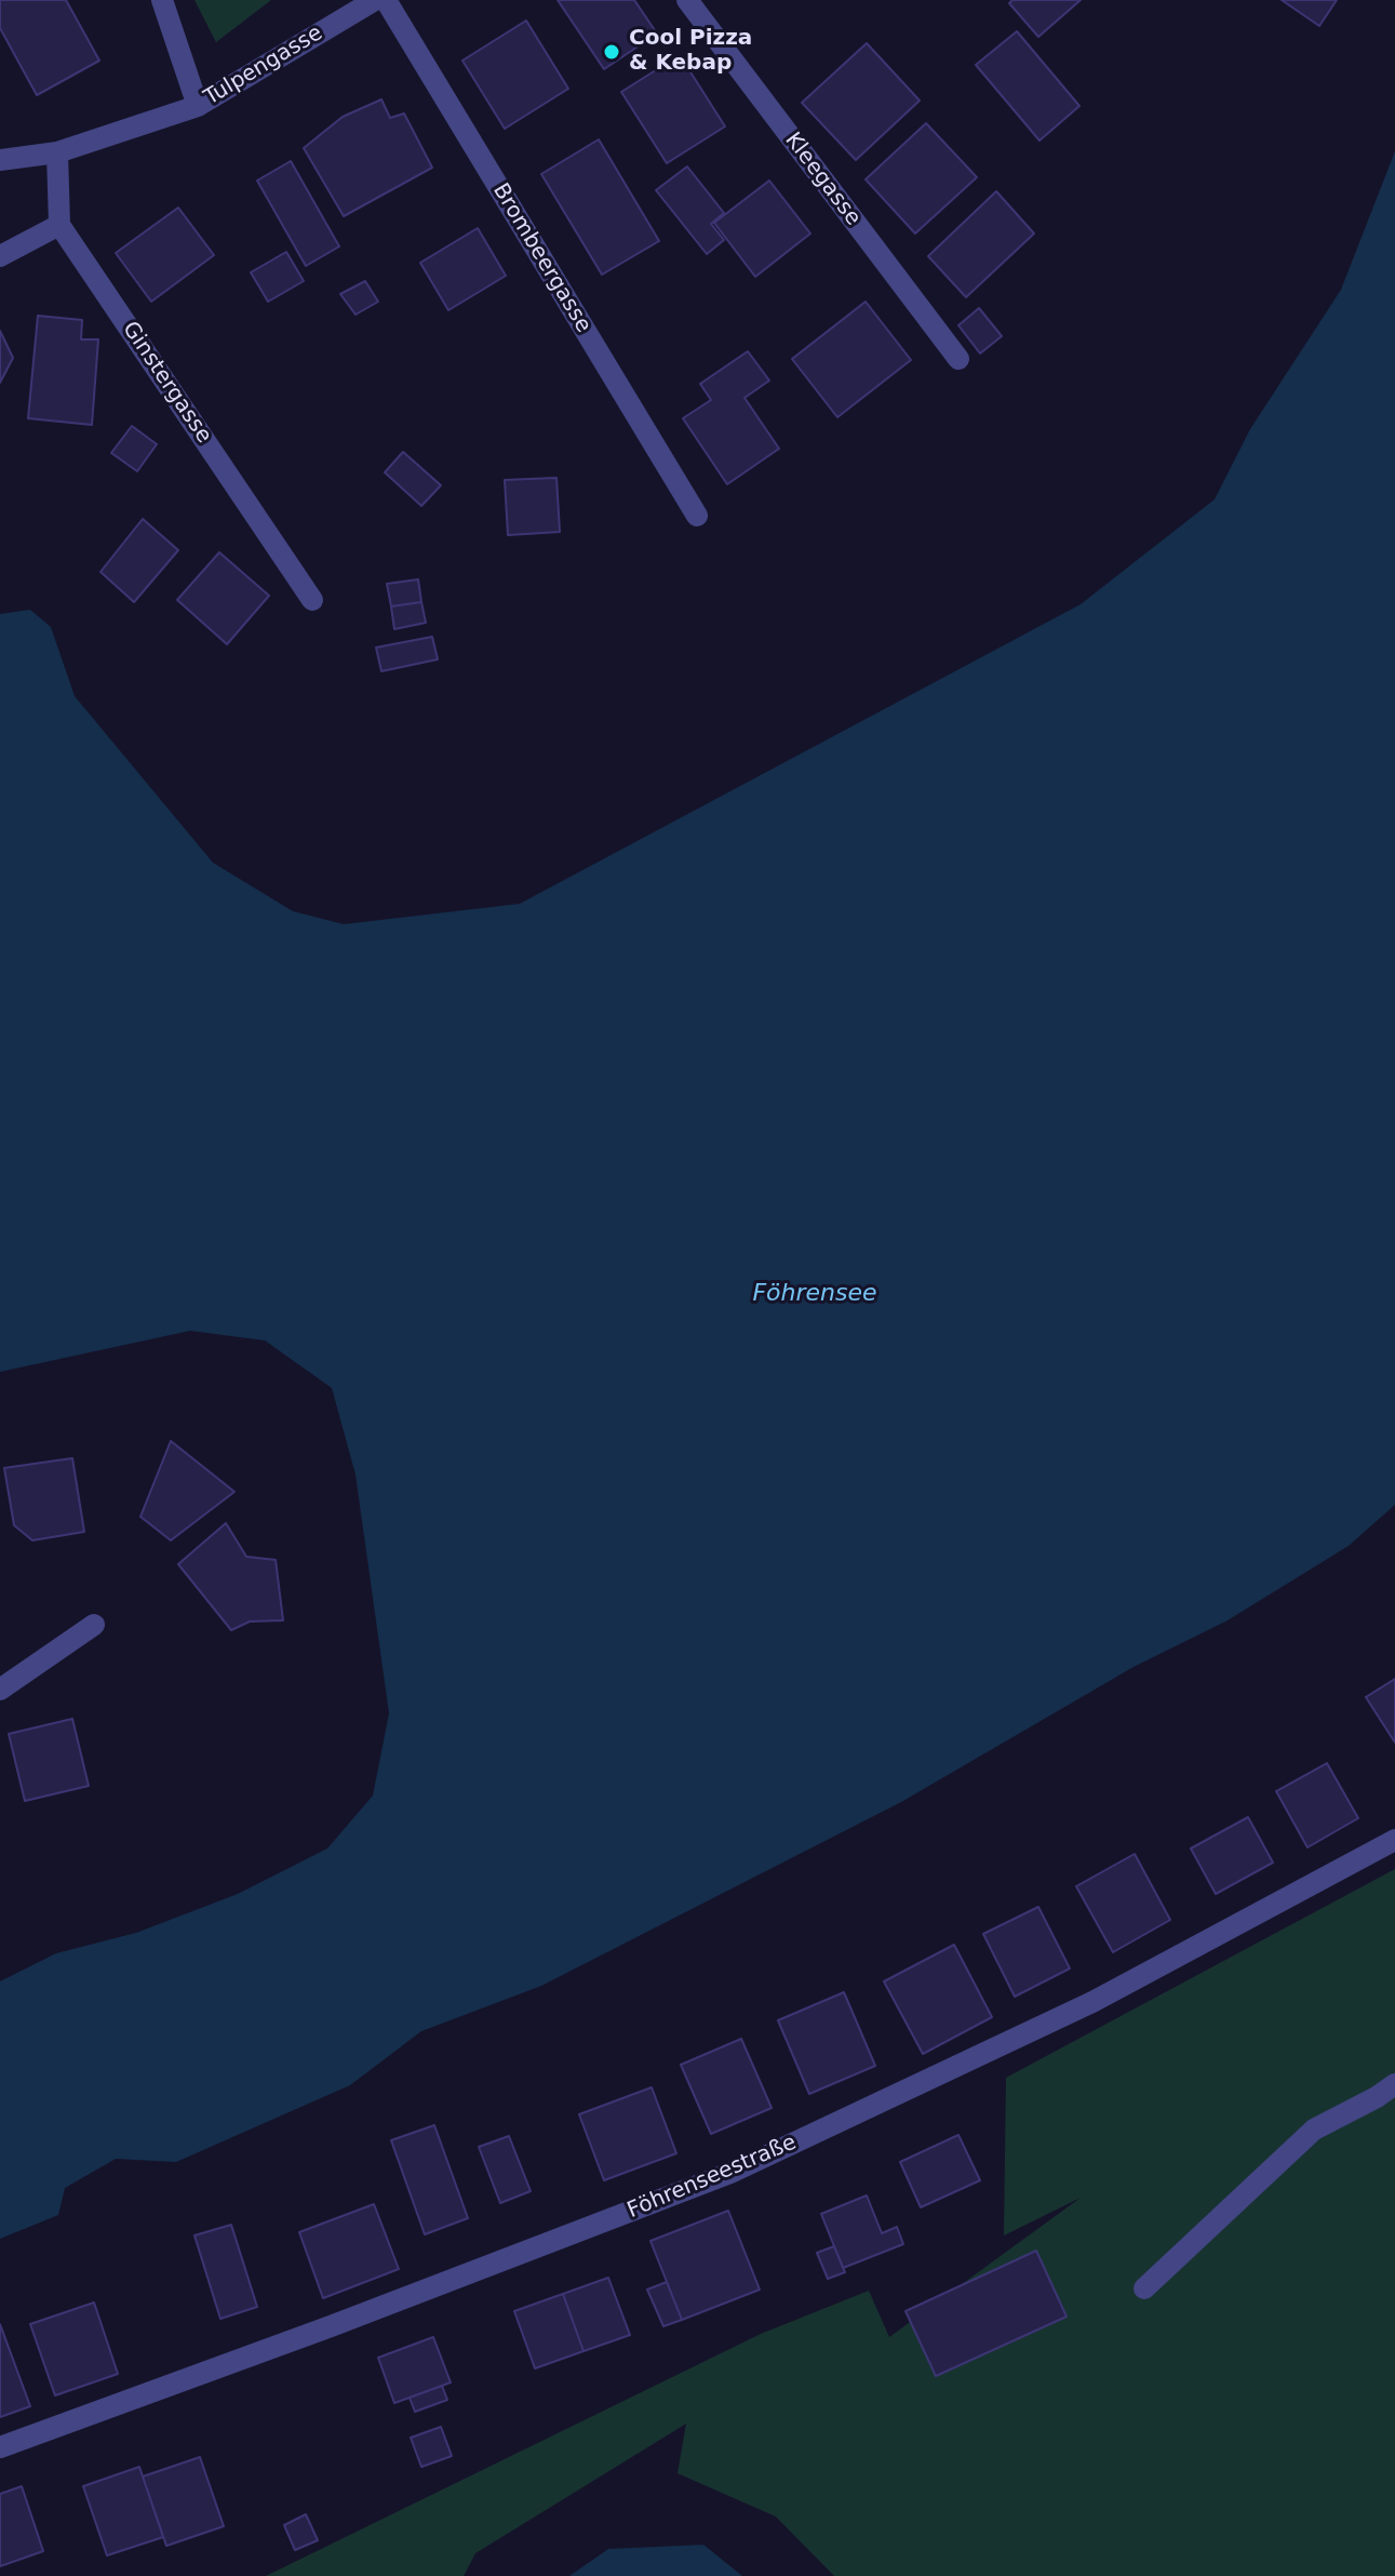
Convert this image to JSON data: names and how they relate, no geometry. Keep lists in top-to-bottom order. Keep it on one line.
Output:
{"streets":{"street":["Tulpengasse","Kleegasse","Brombeergasse","Ginstergasse","Föhrenseestraße"]},"water":["Föhrensee"],"places":["Cool Pizza & Kebap"]}
